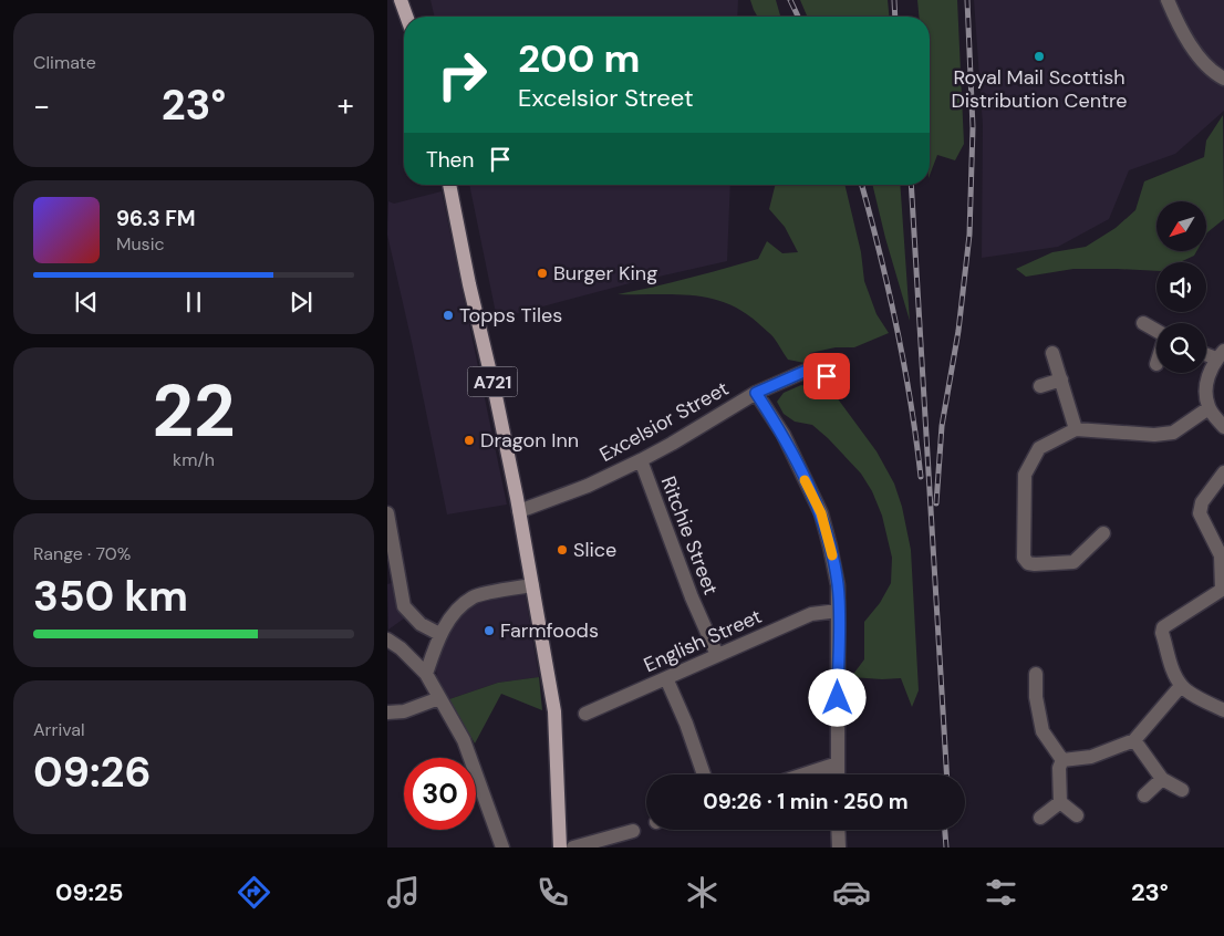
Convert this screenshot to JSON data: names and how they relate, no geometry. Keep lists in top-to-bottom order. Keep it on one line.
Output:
{"streets":{"main road":["A721"],"street":["Excelsior Street","Ritchie Street","English Street"]},"crossings":[["A721","Excelsior Street"],["Excelsior Street","Ritchie Street"],["Ritchie Street","English Street"]],"places":["Royal Mail Scottish Distribution Centre","Burger King","Topps Tiles","Dragon Inn","Slice","Farmfoods"],"north":"bottom left","page":{"tile":["Climate",["22","km/h"],["Range · 70%","350 km"],["Arrival","09:26"]],"turn":["200 m","Excelsior Street"],"heat":["−","23°","+"],"then":"Then","song":["96.3 FM","Music"],"limit":"30","trip":"09:26 · 1 min · 250 m","tabs":["09:25","23°"]}}
